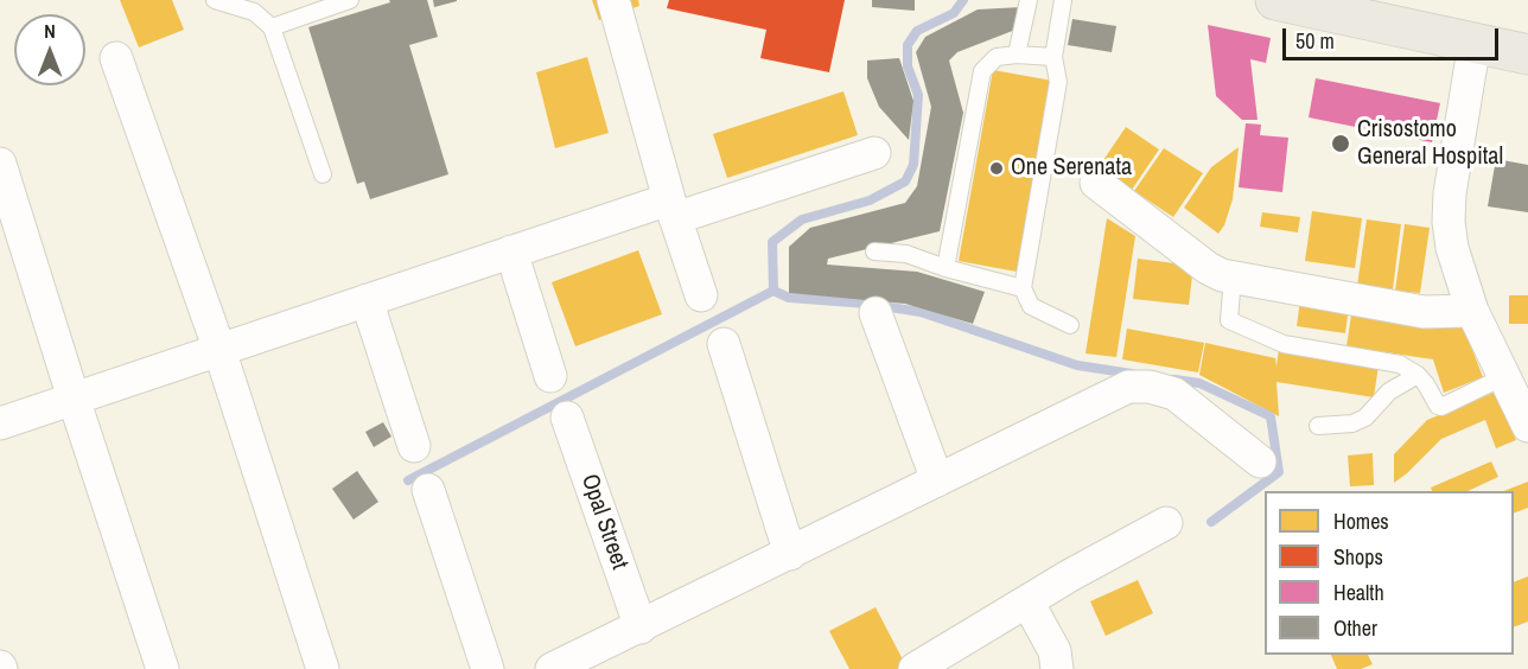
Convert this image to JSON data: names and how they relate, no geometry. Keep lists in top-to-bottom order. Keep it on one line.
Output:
{"streets":{"street":["Opal Street"]},"places":["Crisostomo General Hospital","One Serenata"],"legend":["Homes","Shops","Health","Other"],"scale_bar":"50 m","north":"top"}
